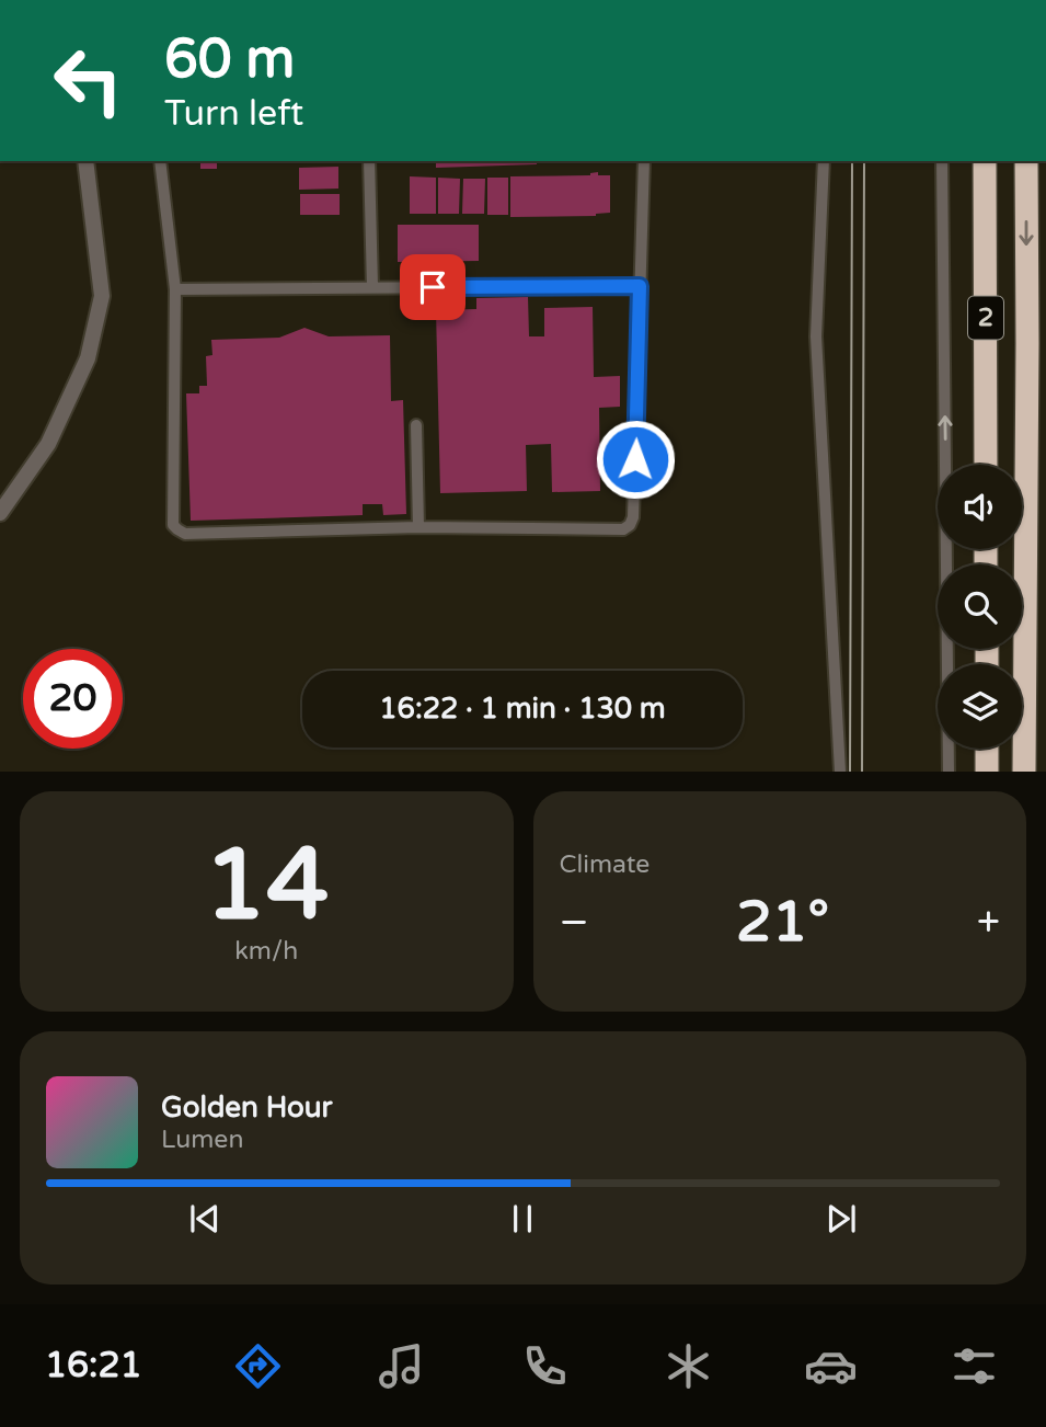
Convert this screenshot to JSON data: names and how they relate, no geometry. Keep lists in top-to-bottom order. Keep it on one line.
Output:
{"streets":{"highway":["2"]},"page":{"turn":["60 m","Turn left"],"limit":"20","trip":"16:22 · 1 min · 130 m","tile":[["14","km/h"],"Climate"],"heat":["−","21°","+"],"song":["Golden Hour","Lumen"],"tabs":"16:21"}}
